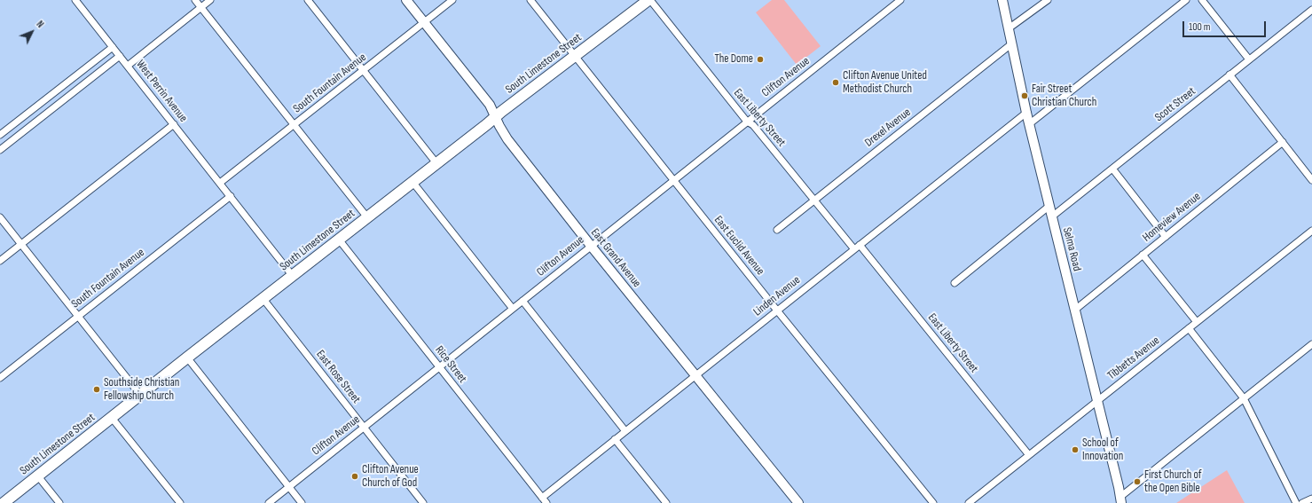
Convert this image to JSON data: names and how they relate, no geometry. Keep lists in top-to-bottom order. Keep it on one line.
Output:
{"streets":{"main road":["South Limestone Street"],"street":["Clifton Avenue","South Fountain Avenue","West Perrin Avenue","Scott Street","East Liberty Street","Drexel Avenue","Homeview Avenue","East Euclid Avenue","Selma Road","East Grand Avenue","Linden Avenue","Tibbetts Avenue","Rice Street","East Rose Street"]},"crossings":[["South Limestone Street","West Perrin Avenue"],["South Limestone Street","East Liberty Street"],["South Limestone Street","East Euclid Avenue"],["South Limestone Street","East Grand Avenue"],["South Limestone Street","Rice Street"],["South Limestone Street","East Rose Street"],["Clifton Avenue","East Liberty Street"],["Clifton Avenue","East Euclid Avenue"],["Clifton Avenue","East Grand Avenue"],["Clifton Avenue","Rice Street"],["Clifton Avenue","East Rose Street"],["South Fountain Avenue","West Perrin Avenue"],["South Fountain Avenue","East Grand Avenue"],["Scott Street","Selma Road"],["East Liberty Street","Drexel Avenue"],["East Liberty Street","Linden Avenue"],["East Liberty Street","Tibbetts Avenue"],["Drexel Avenue","Selma Road"],["Homeview Avenue","Selma Road"],["East Euclid Avenue","Linden Avenue"],["Selma Road","Linden Avenue"],["Selma Road","Tibbetts Avenue"],["East Grand Avenue","Linden Avenue"],["Linden Avenue","Rice Street"]],"places":["The Dome","Clifton Avenue United Methodist Church","Fair Street Christian Church","Southside Christian Fellowship Church","School of Innovation","Clifton Avenue Church of God","First Church of the Open Bible"],"scale_bar":"100 m","north":"top right"}
